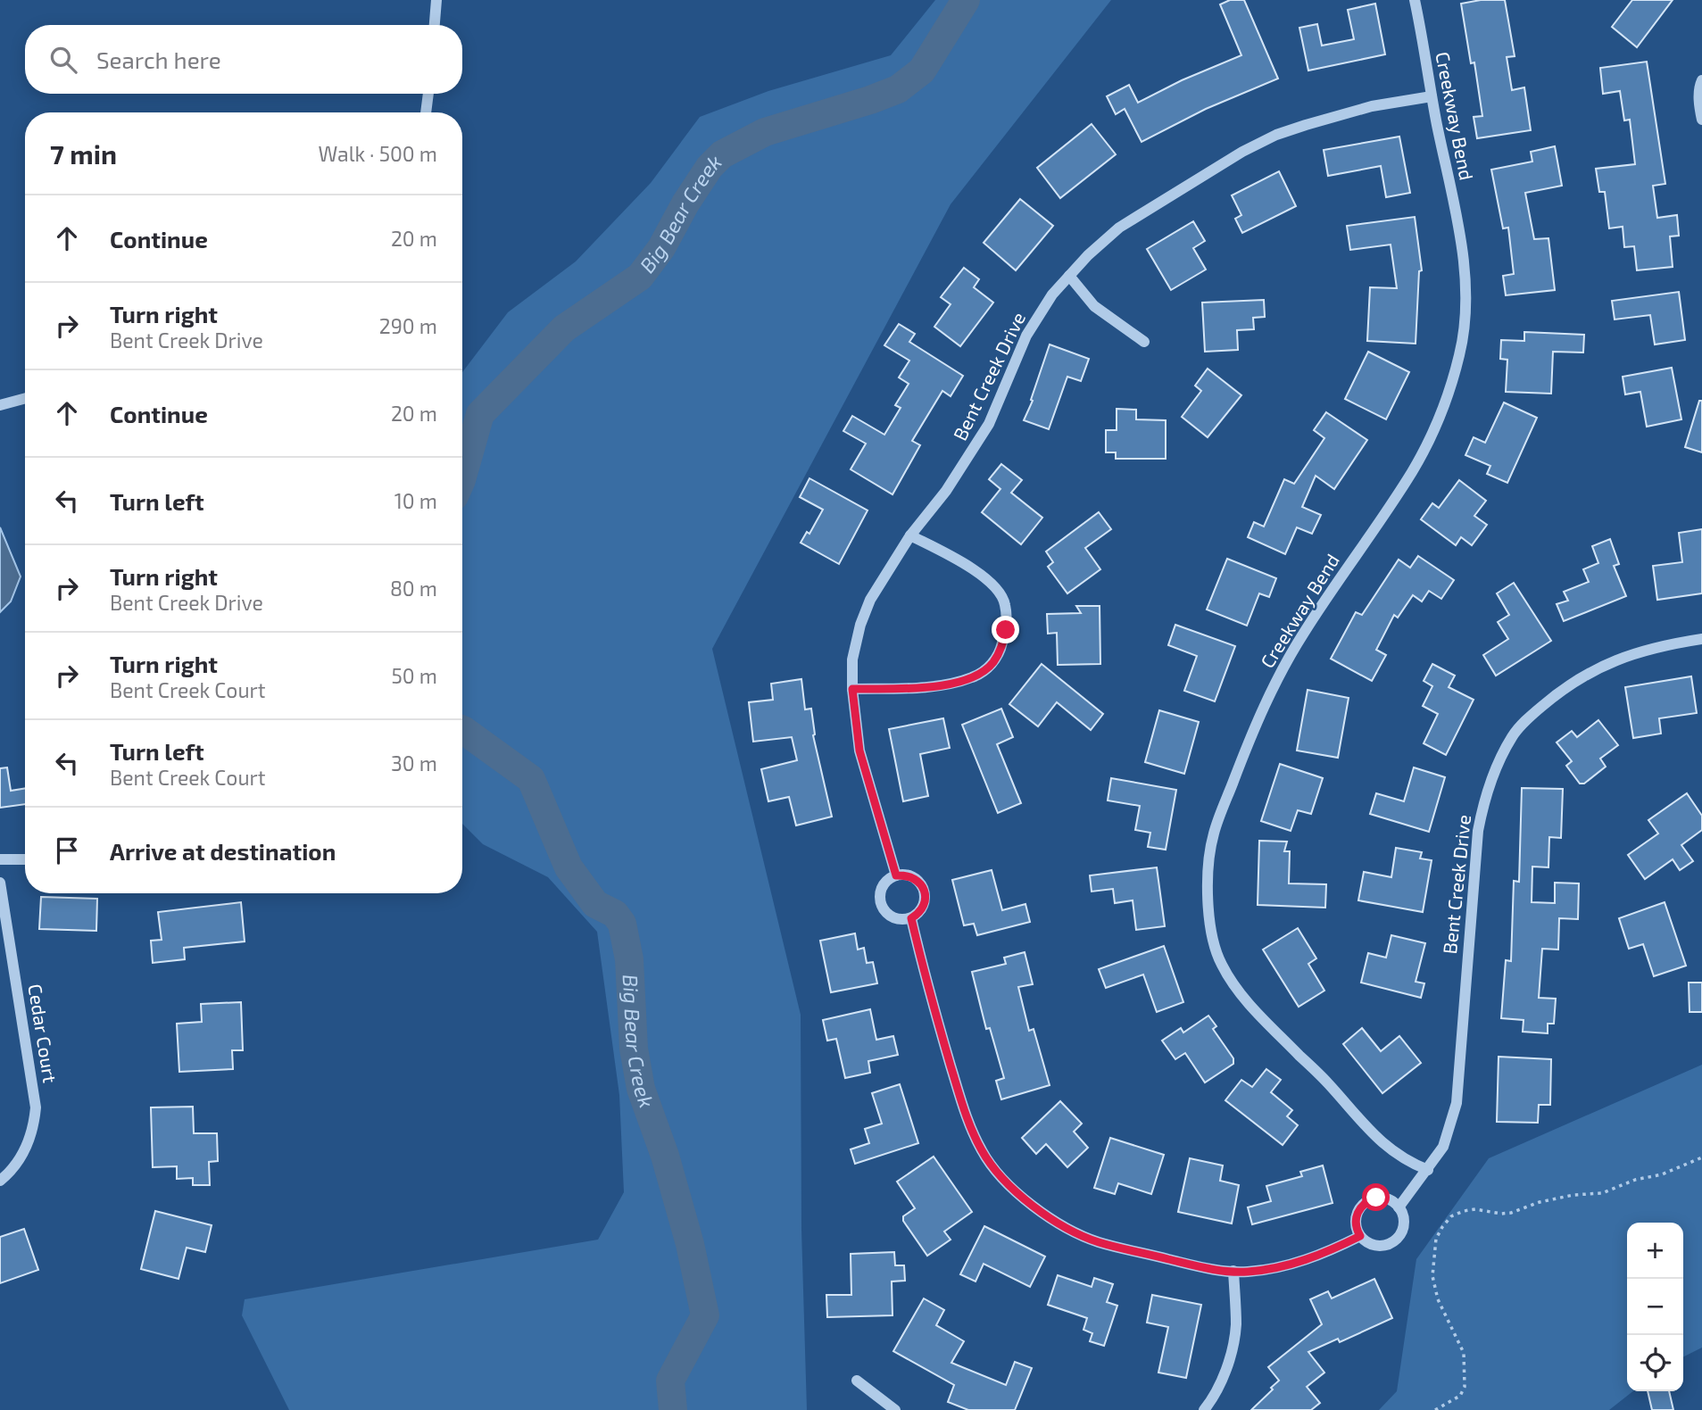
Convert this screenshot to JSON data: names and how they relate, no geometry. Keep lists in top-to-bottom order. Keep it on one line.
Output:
{"streets":{"street":["Creekway Bend","Bent Creek Drive","Cedar Court"]},"crossings":[["Creekway Bend","Bent Creek Drive"]],"water":["Big Bear Creek"],"page":{"search":"Search here","heading":["7 min","Walk · 500 m"],"list":[["Continue","20 m"],["Turn right","Bent Creek Drive","290 m"],["Continue","20 m"],["Turn left","10 m"],["Turn right","Bent Creek Drive","80 m"],["Turn right","Bent Creek Court","50 m"],["Turn left","Bent Creek Court","30 m"],"Arrive at destination"],"map_buttons":["+","−"]}}
